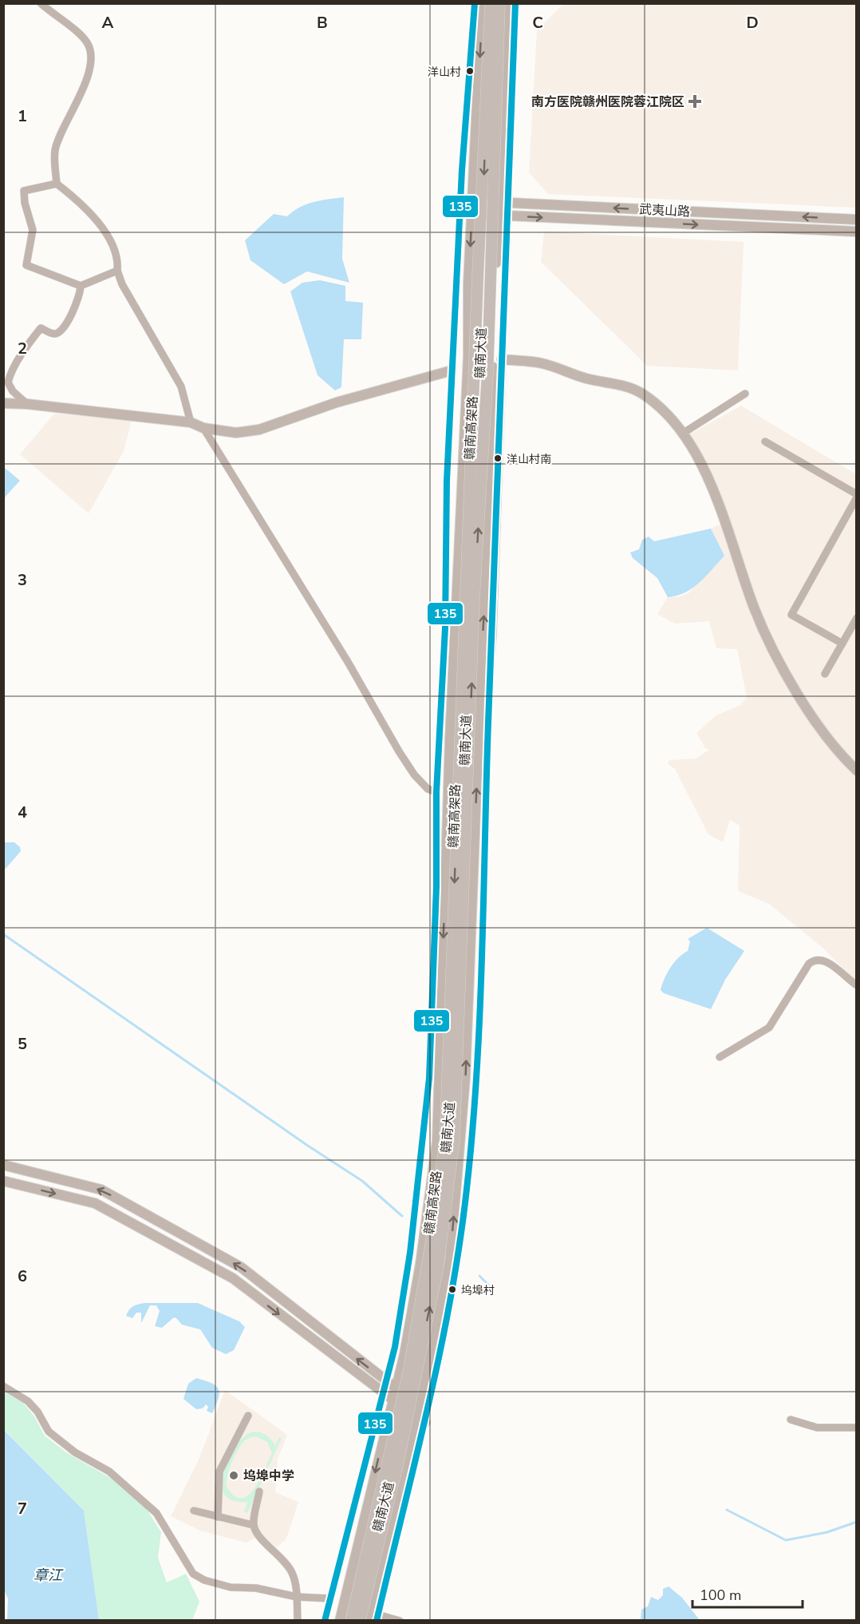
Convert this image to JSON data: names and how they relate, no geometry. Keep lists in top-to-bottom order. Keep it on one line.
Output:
{"streets":{"highway":["赣南高架路"],"main road":["武夷山路","赣南大道"]},"crossings":[["武夷山路","赣南大道"]],"water":["章江"],"places":{"other":["洋山村","洋山村南","坞埠村","坞埠中学"],"health":["南方医院赣州医院蓉江院区"]},"lines":["transit line 135"],"scale_bar":"100 m","grid":{"columns":["A","B","C","D"],"rows":["1","2","3","4","5","6","7"]}}
